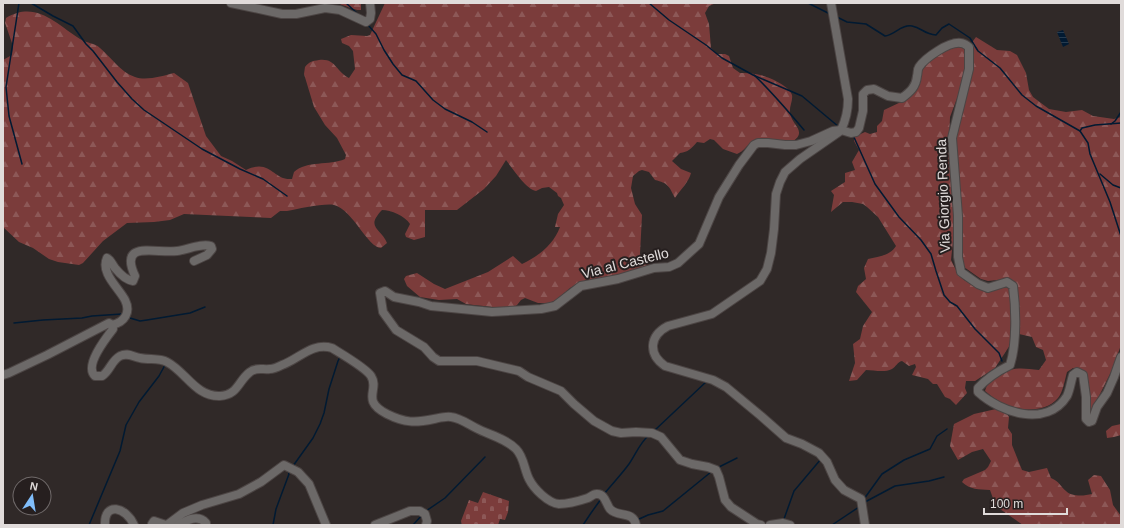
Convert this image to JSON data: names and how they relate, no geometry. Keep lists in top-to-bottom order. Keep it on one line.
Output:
{"streets":{"street":["Via Giorgio Renda","Via al Castello"]},"crossings":[["Via Giorgio Renda","Via al Castello"]],"scale_bar":"100 m","north":"top"}
